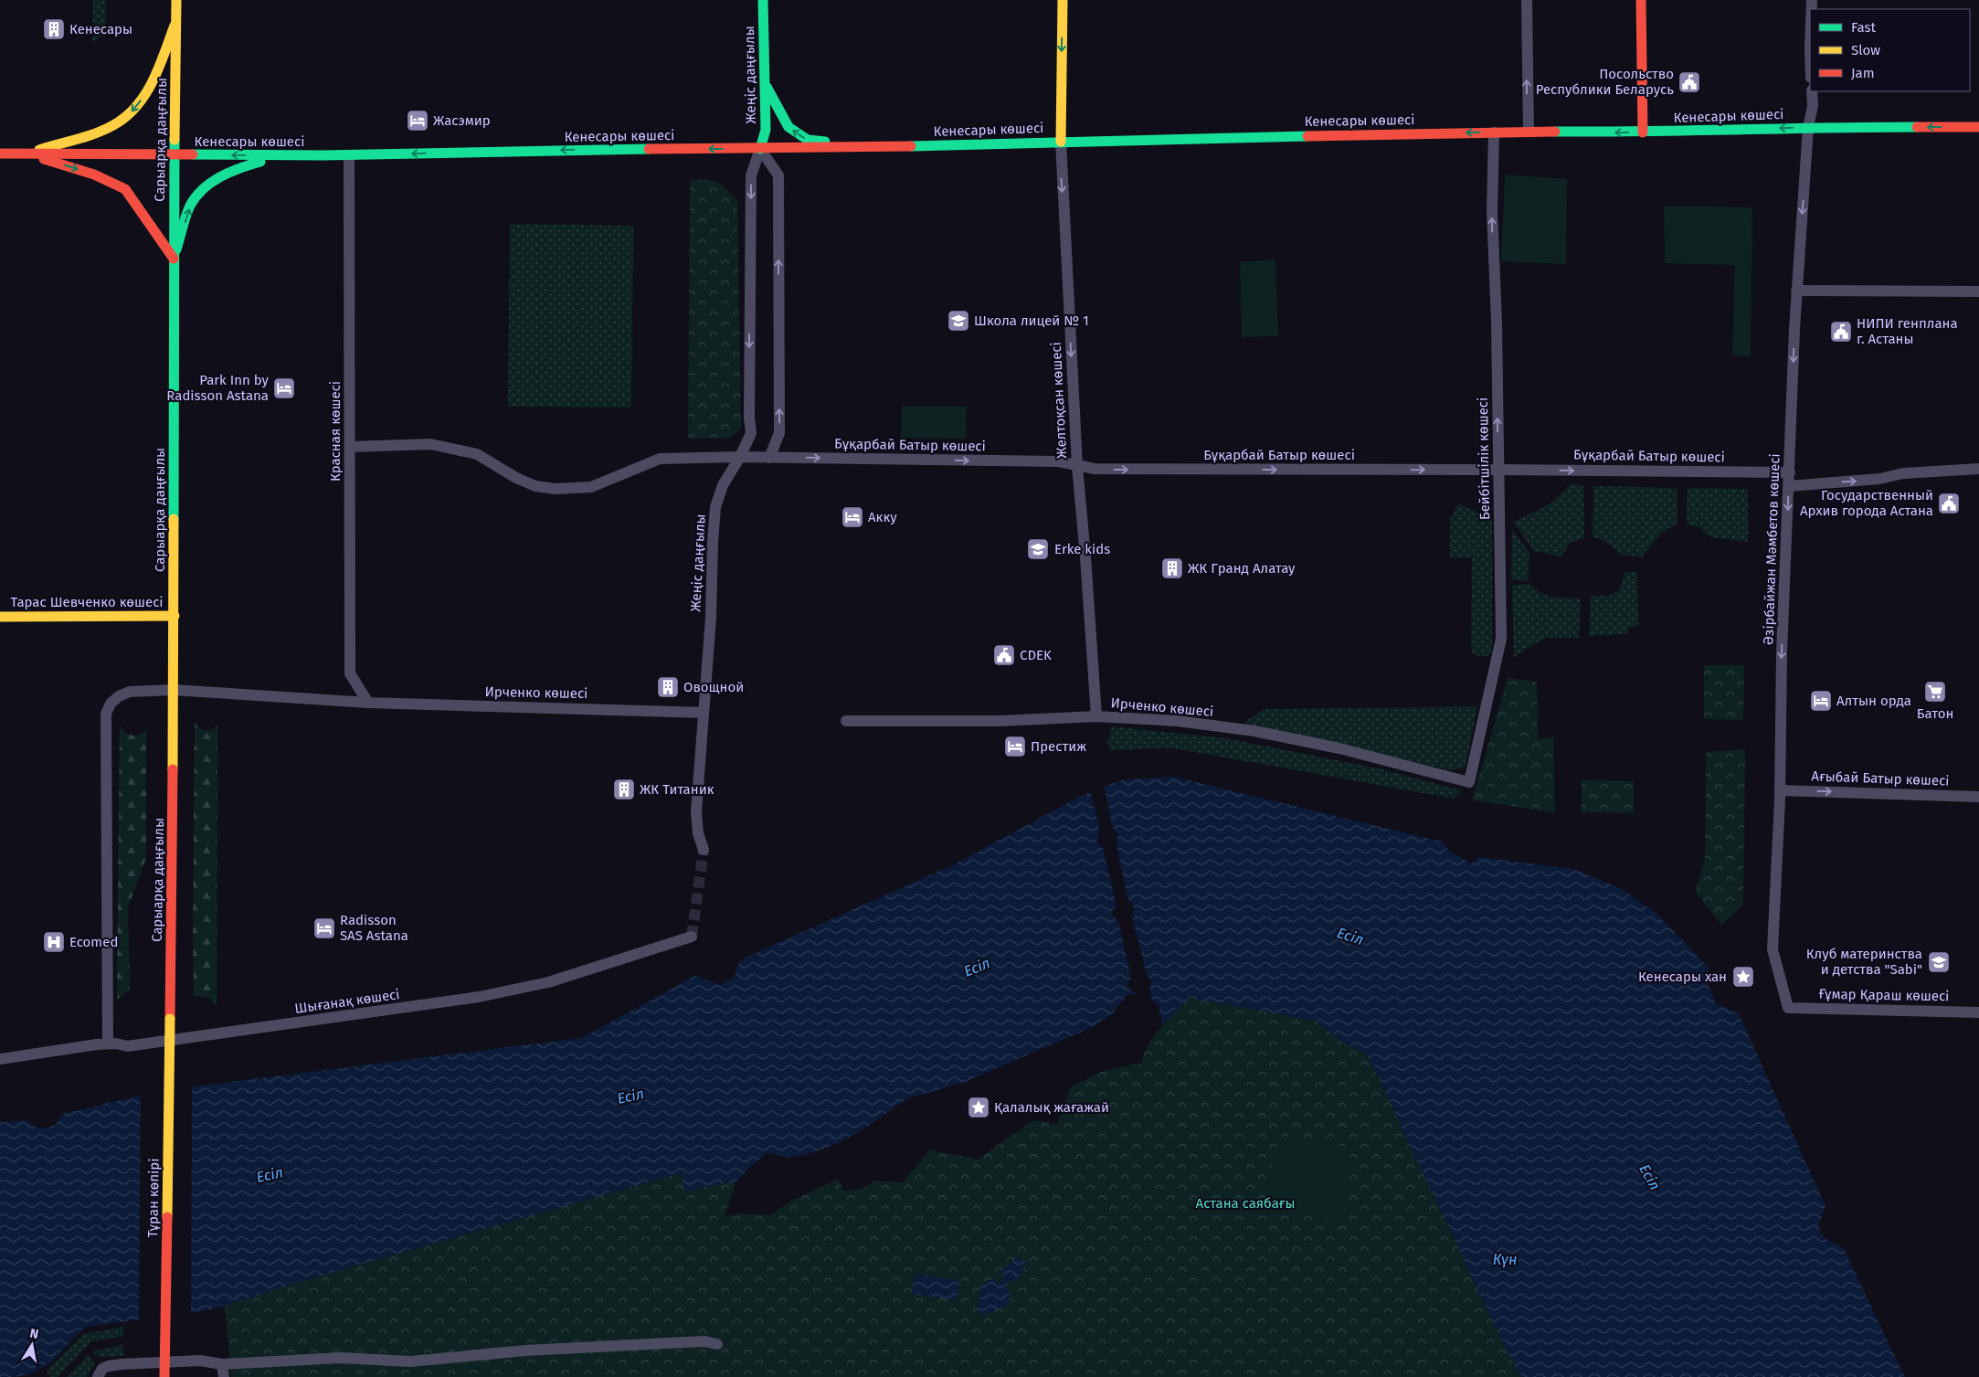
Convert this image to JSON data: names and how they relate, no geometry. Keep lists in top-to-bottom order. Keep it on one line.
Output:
{"streets":{"main road":["Жеңіс даңғылы","Кенесары көшесі","Сарыарқа даңғылы","Желтоқсан көшесі","Тарас Шевченко көшесі","Тұран көпірі"],"street":["Красная көшесі","Бұқарбай Батыр көшесі","Бейбітшілік көшесі","Әзірбайжан Мәмбетов көшесі","Ирченко көшесі","Ағыбай Батыр көшесі","Ғұмар Қараш көшесі","Шығанақ көшесі"]},"crossings":[["Жеңіс даңғылы","Кенесары көшесі"],["Жеңіс даңғылы","Бұқарбай Батыр көшесі"],["Жеңіс даңғылы","Ирченко көшесі"],["Кенесары көшесі","Сарыарқа даңғылы"],["Кенесары көшесі","Желтоқсан көшесі"],["Кенесары көшесі","Красная көшесі"],["Кенесары көшесі","Бейбітшілік көшесі"],["Кенесары көшесі","Әзірбайжан Мәмбетов көшесі"],["Сарыарқа даңғылы","Тарас Шевченко көшесі"],["Сарыарқа даңғылы","Ирченко көшесі"],["Сарыарқа даңғылы","Тұран көпірі"],["Желтоқсан көшесі","Бұқарбай Батыр көшесі"],["Желтоқсан көшесі","Ирченко көшесі"],["Красная көшесі","Бұқарбай Батыр көшесі"],["Красная көшесі","Ирченко көшесі"],["Бұқарбай Батыр көшесі","Бейбітшілік көшесі"],["Бұқарбай Батыр көшесі","Әзірбайжан Мәмбетов көшесі"],["Бейбітшілік көшесі","Ирченко көшесі"],["Әзірбайжан Мәмбетов көшесі","Ағыбай Батыр көшесі"],["Әзірбайжан Мәмбетов көшесі","Ғұмар Қараш көшесі"],["Ирченко көшесі","Шығанақ көшесі"]],"one_way":["Жеңіс даңғылы","Кенесары көшесі","Желтоқсан көшесі","Бұқарбай Батыр көшесі","Бейбітшілік көшесі","Әзірбайжан Мәмбетов көшесі","Ағыбай Батыр көшесі"],"water":["Есіл","Күн"],"parks":["Астана саябағы"],"places":{"building":["Кенесары","ЖК Гранд Алатау","Овощной","ЖК Титаник"],"public building":["Посольство Республики Беларусь","НИПИ генплана г. Астаны","Государственный Архив города Астана","CDEK"],"hotel":["Жасэмир","Park Inn by Radisson Astana","Акку","Алтын орда","Престиж","Radisson SAS Astana"],"school or university":["Школа лицей № 1","Erke kids","Клуб материнства и детства \"Sabi\""],"supermarket":["Батон"],"hospital":["Ecomed"],"place":["Кенесары хан","Қалалық жағажай"]},"legend":["Fast","Slow","Jam"],"north":"top"}
